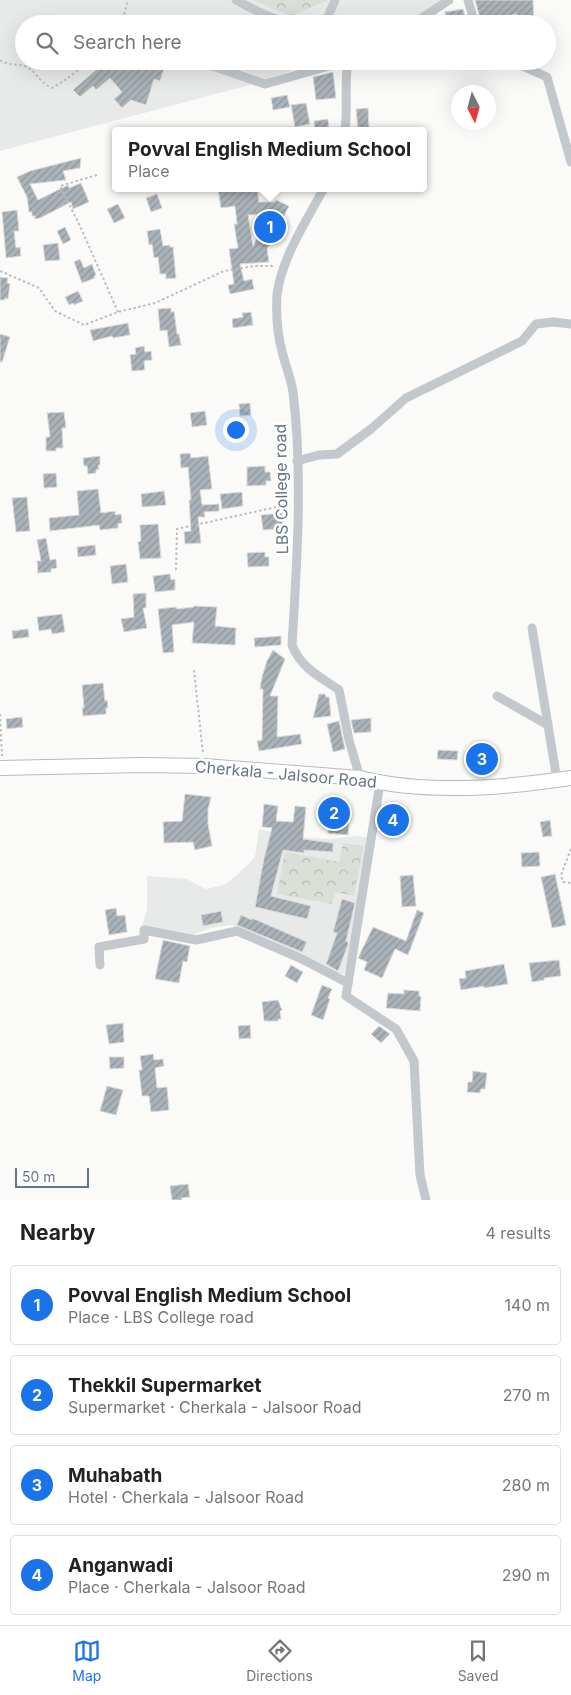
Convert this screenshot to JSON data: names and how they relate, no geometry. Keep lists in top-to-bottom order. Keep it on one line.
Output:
{"streets":{"main road":["Cherkala - Jalsoor Road"],"street":["LBS College road"]},"crossings":[["LBS College road","Cherkala - Jalsoor Road"]],"scale_bar":"50 m","north":"bottom","page":{"search":"Search here","popup":["Povval English Medium School","Place"],"pins":["1","3","2","4"],"scale":"50 m","heading":["Nearby","4 results"],"list":[{"mark":"1","name":"Povval English Medium School","note":"Place · LBS College road","value":"140 m"},{"mark":"2","name":"Thekkil Supermarket","note":"Supermarket · Cherkala - Jalsoor Road","value":"270 m"},{"mark":"3","name":"Muhabath","note":"Hotel · Cherkala - Jalsoor Road","value":"280 m"},{"mark":"4","name":"Anganwadi","note":"Place · Cherkala - Jalsoor Road","value":"290 m"}],"nav":["Map","Directions","Saved"]}}
